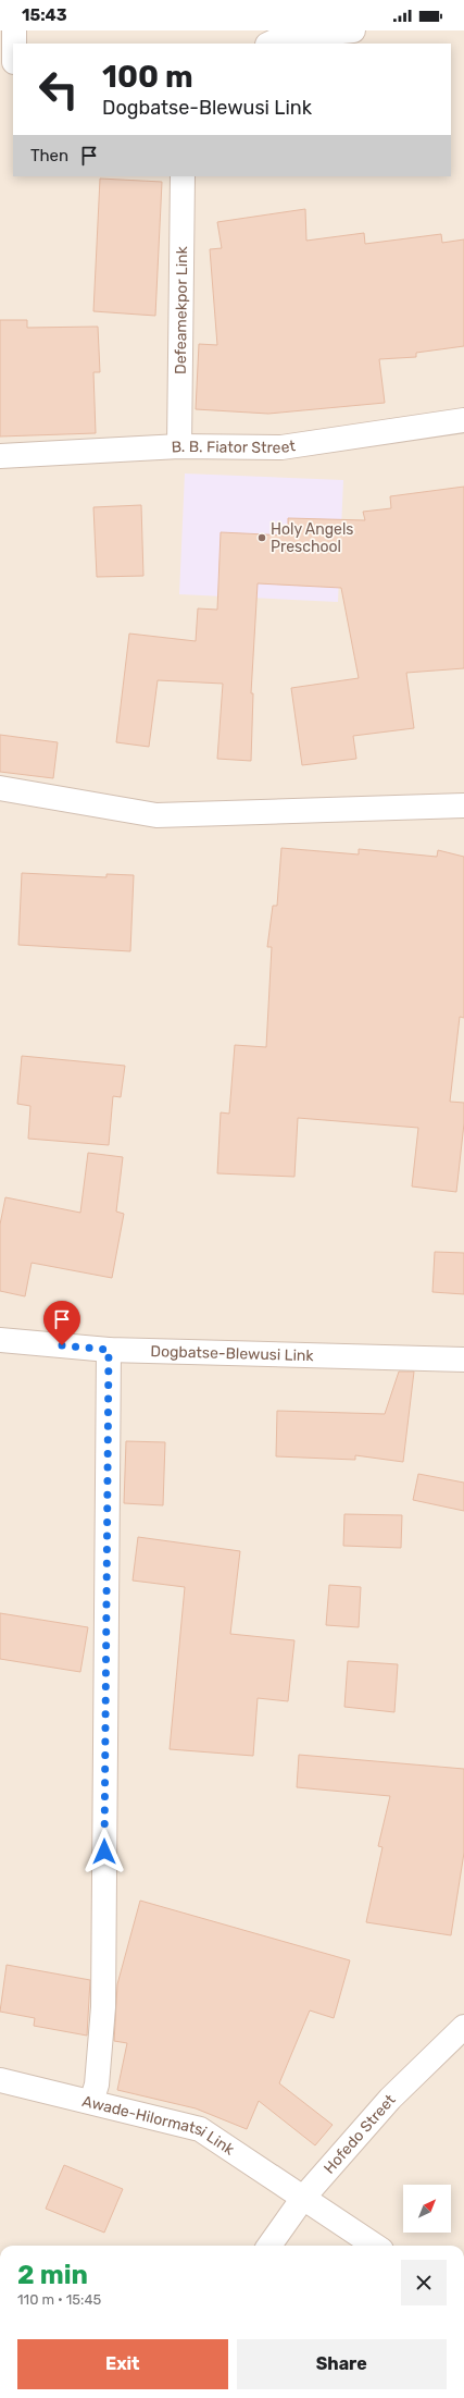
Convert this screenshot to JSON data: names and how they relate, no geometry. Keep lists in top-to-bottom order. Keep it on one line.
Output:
{"streets":{"street":["Defeamekpor Link","B. B. Fiator Street","Dogbatse-Blewusi Link","Awade-Hilormatsi Link","Hofedo Street"]},"crossings":[["Defeamekpor Link","B. B. Fiator Street"],["Awade-Hilormatsi Link","Hofedo Street"]],"places":["Holy Angels Preschool"],"north":"top right","page":{"status":"15:43","turn":["100 m","Dogbatse-Blewusi Link"],"then":"Then","heading":["2 min","110 m · 15:45"],"buttons":["Exit","Share"]}}
